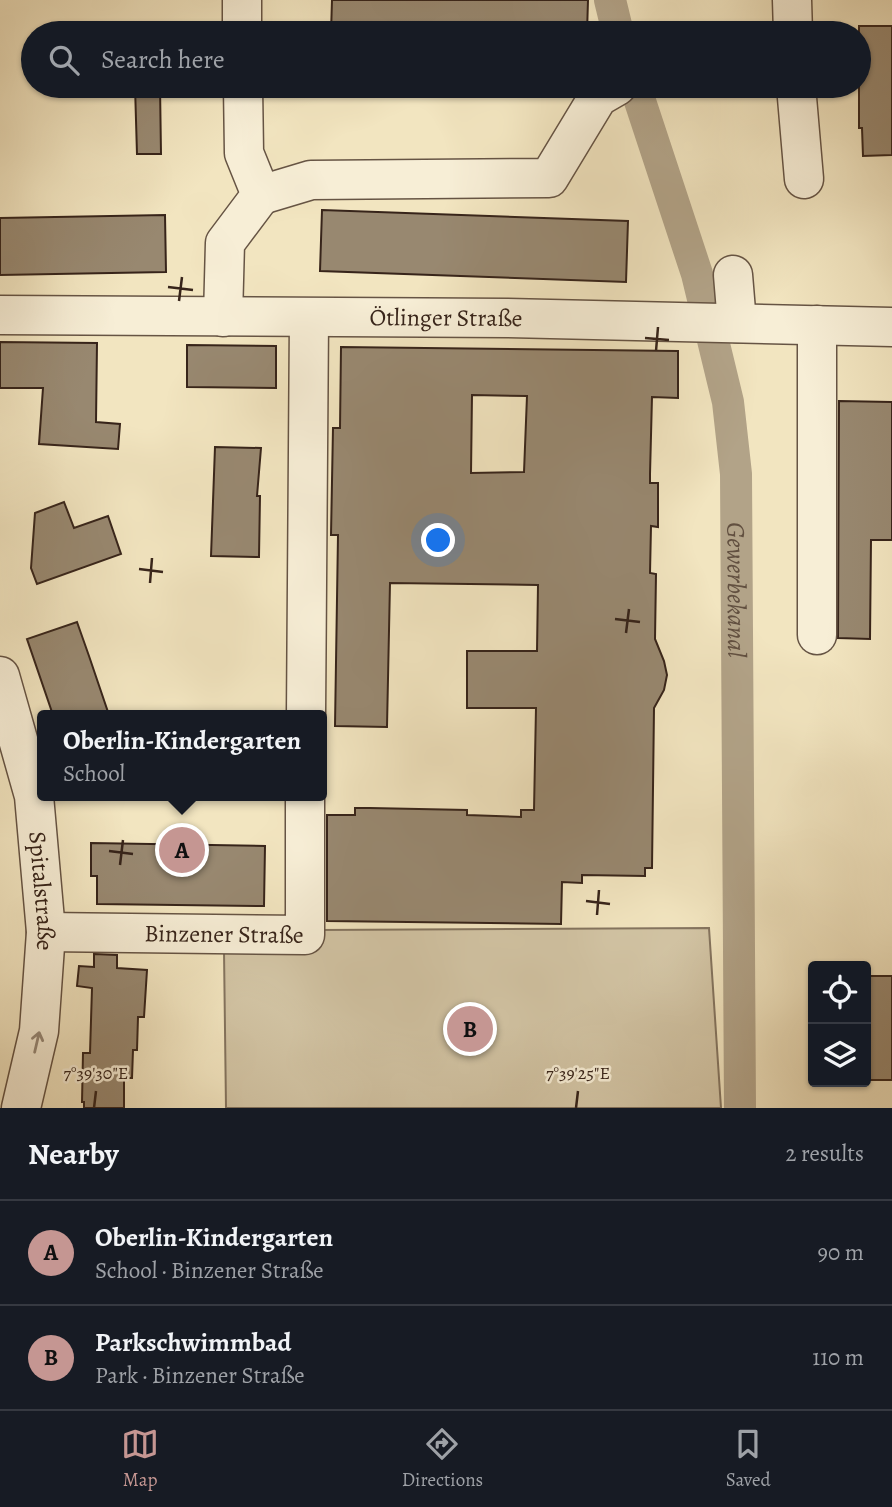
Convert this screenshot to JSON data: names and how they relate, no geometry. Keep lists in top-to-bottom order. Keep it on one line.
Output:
{"streets":{"street":["Ötlinger Straße","Spitalstraße","Binzener Straße"]},"crossings":[["Spitalstraße","Binzener Straße"]],"one_way":["Spitalstraße"],"water":["Gewerbekanal"],"page":{"search":"Search here","popup":["Oberlin-Kindergarten","School"],"pins":["A","B"],"heading":["Nearby","2 results"],"list":[{"mark":"A","name":"Oberlin-Kindergarten","note":"School · Binzener Straße","value":"90 m"},{"mark":"B","name":"Parkschwimmbad","note":"Park · Binzener Straße","value":"110 m"}],"nav":["Map","Directions","Saved"]},"coordinates":["7°39'30\"E","7°39'25\"E"]}
